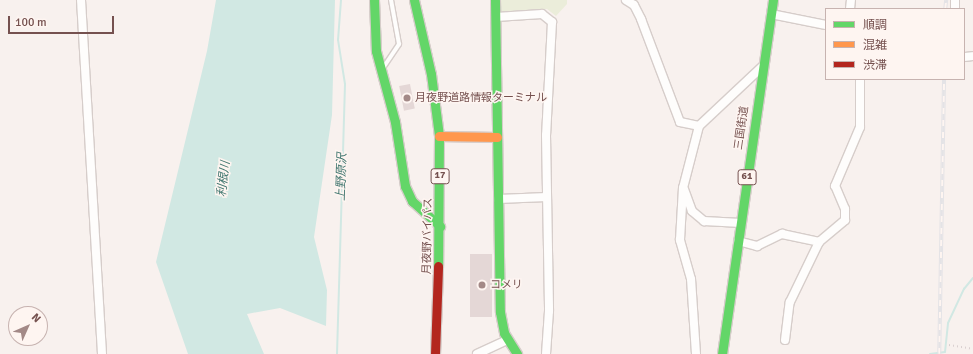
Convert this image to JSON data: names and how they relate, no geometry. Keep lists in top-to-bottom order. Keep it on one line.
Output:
{"streets":{"main road":["三国街道","17","61","月夜野バイパス"]},"water":["上野原沢","利根川"],"places":["月夜野道路情報ターミナル","コメリ"],"legend":["順調","混雑","渋滞"],"scale_bar":"100 m","north":"top right"}
